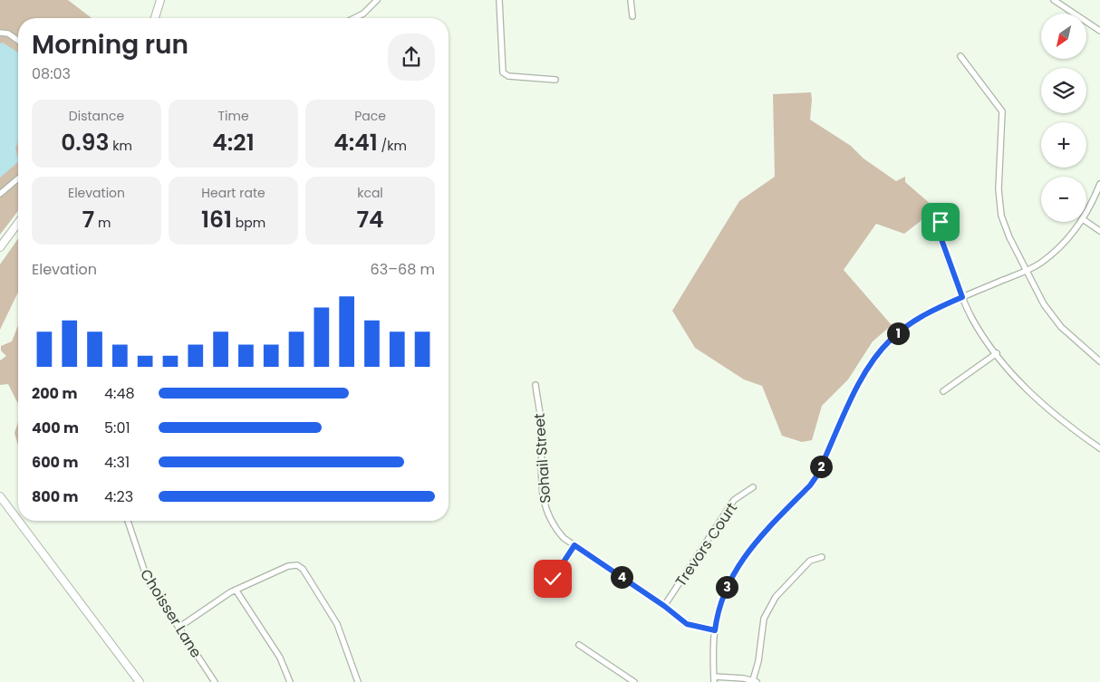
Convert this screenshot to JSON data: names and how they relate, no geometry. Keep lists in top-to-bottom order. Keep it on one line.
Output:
{"streets":{"street":["Sohail Street","Trevors Court","Choisser Lane"]},"crossings":[["Sohail Street","Trevors Court"]],"north":"bottom left","page":{"map_buttons":["+","−"],"heading":["Morning run","08:03"],"stats":[["Distance","0.93 km"],["Time","4:21"],["Pace","4:41 /km"],["Elevation","7 m"],["Heart rate","161 bpm"],["kcal","74"]],"chart":["Elevation","63–68 m"],"pins":["1","2","4","3"],"list":[{"name":"200 m","note":"4:48"},{"name":"400 m","note":"5:01"},{"name":"600 m","note":"4:31"},{"name":"800 m","note":"4:23"}]}}
